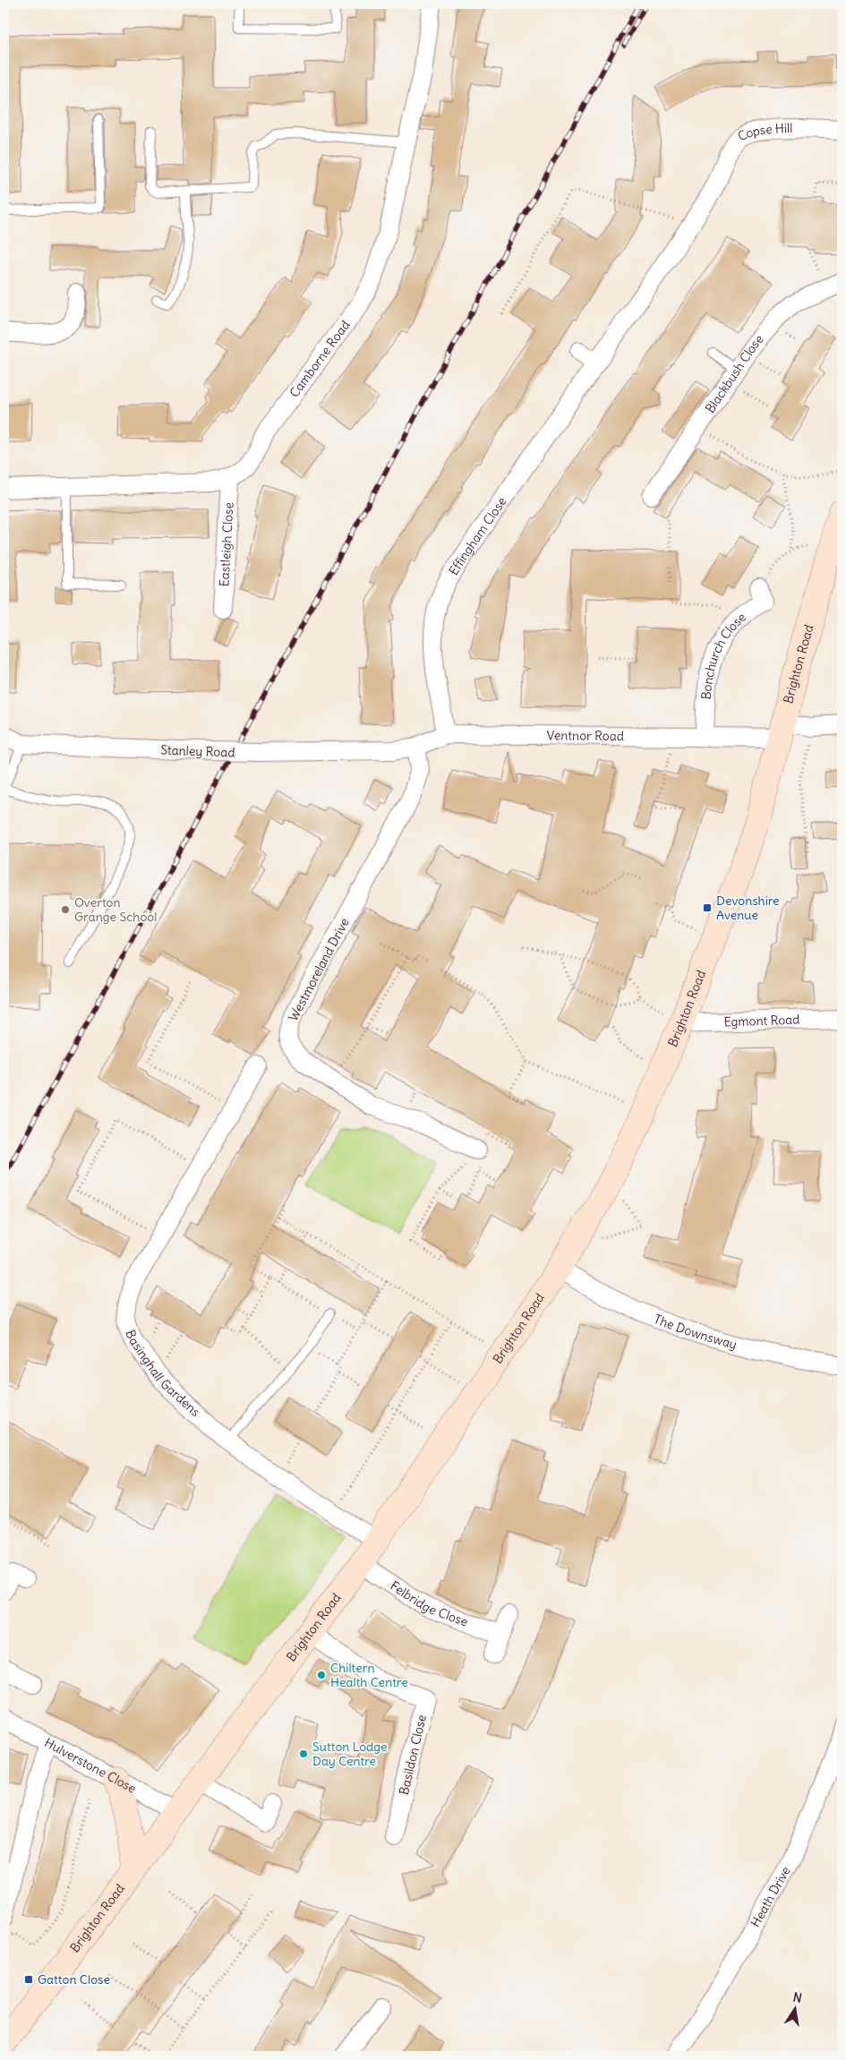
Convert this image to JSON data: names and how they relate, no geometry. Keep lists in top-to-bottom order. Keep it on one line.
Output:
{"streets":{"main road":["Brighton Road"],"street":["Copse Hill","Camborne Road","Blackbush Close","Effingham Close","Eastleigh Close","Bonchurch Close","Ventnor Road","Stanley Road","Westmoreland Drive","Egmont Road","The Downsway","Basinghall Gardens","Felbridge Close","Basildon Close","Hulverstone Close","Heath Drive"]},"crossings":[["Copse Hill","Effingham Close"],["Camborne Road","Eastleigh Close"],["Effingham Close","Ventnor Road"],["Bonchurch Close","Ventnor Road"],["Brighton Road","Ventnor Road"],["Brighton Road","Egmont Road"],["Brighton Road","The Downsway"],["Brighton Road","Basinghall Gardens"],["Brighton Road","Felbridge Close"],["Brighton Road","Basildon Close"],["Brighton Road","Hulverstone Close"],["Ventnor Road","Stanley Road"],["Ventnor Road","Westmoreland Drive"]],"places":{"transit":["Devonshire Avenue","Gatton Close"],"other":["Overton Grange School","Chiltern Health Centre","Sutton Lodge Day Centre"]},"north":"top"}
